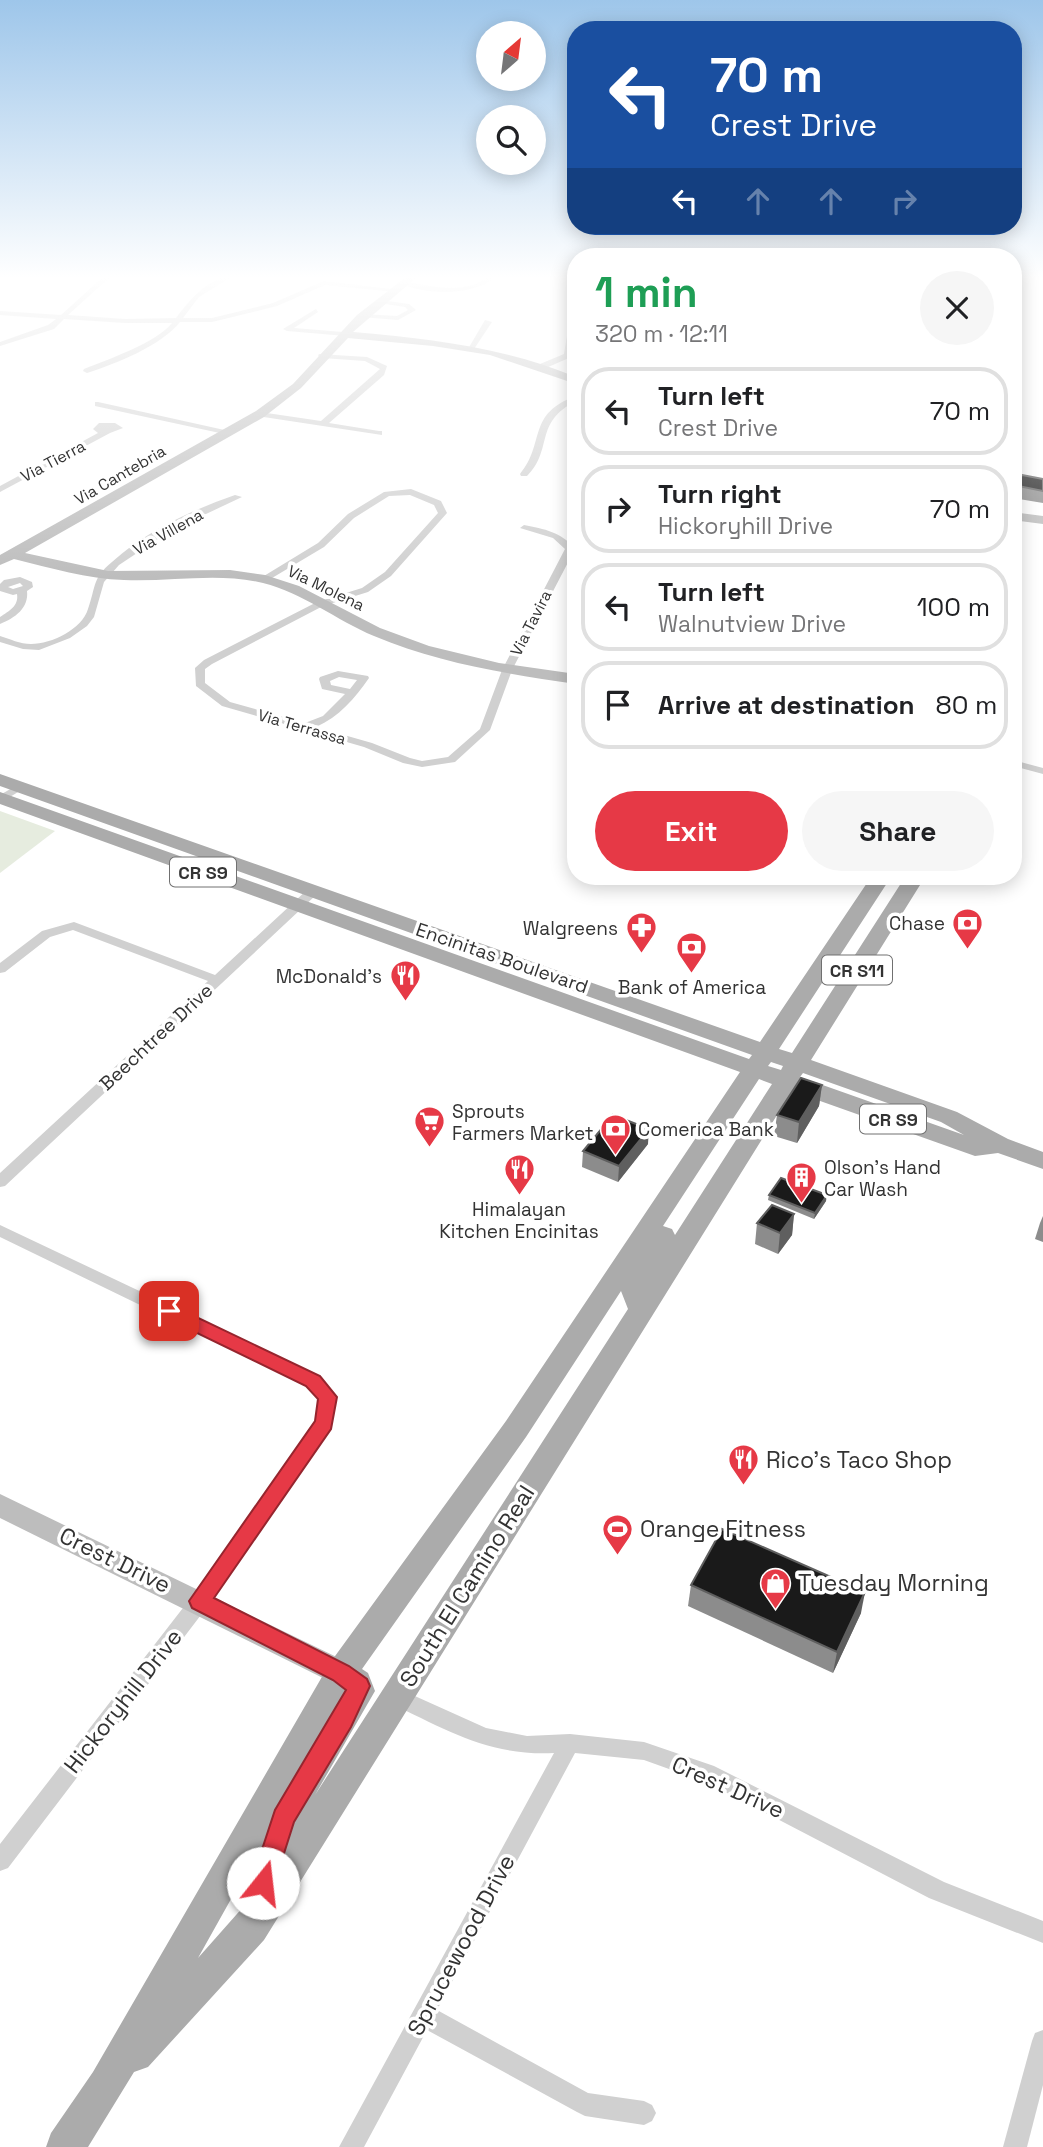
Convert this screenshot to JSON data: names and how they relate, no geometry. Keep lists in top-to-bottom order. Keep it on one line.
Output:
{"streets":{"main road":["CR S9","Encinitas Boulevard","CR S11","South El Camino Real"],"street":["Via Tierra","Via Cantebria","Via Villena","Via Molena","Via Tavira","Via Terrassa","Beechtree Drive","Crest Drive","Hickoryhill Drive","Sprucewood Drive"]},"crossings":[["Via Cantebria","Via Molena"],["Via Villena","Via Molena"],["Via Molena","Via Tavira"],["Via Molena","Via Terrassa"],["Via Tavira","Via Terrassa"],["Encinitas Boulevard","CR S11"],["Encinitas Boulevard","Beechtree Drive"],["Encinitas Boulevard","South El Camino Real"],["CR S11","South El Camino Real"],["Crest Drive","South El Camino Real"],["Crest Drive","Hickoryhill Drive"],["Crest Drive","Sprucewood Drive"]],"places":{"bank":["Chase","Bank of America","Comerica Bank"],"pharmacy":["Walgreens"],"restaurant":["McDonald's","Himalayan Kitchen Encinitas","Rico's Taco Shop"],"supermarket":["Sprouts Farmers Market"],"building":["Olson's Hand Car Wash"],"sports":["Orange Fitness"],"shop":["Tuesday Morning"]},"north":"top right","page":{"turn":["70 m","Crest Drive"],"heading":["1 min","320 m · 12:11"],"list":[{"name":"Turn left","note":"Crest Drive","value":"70 m"},{"name":"Turn right","note":"Hickoryhill Drive","value":"70 m"},{"name":"Turn left","note":"Walnutview Drive","value":"100 m"},{"name":"Arrive at destination","value":"80 m"}],"buttons":["Exit","Share"]}}
